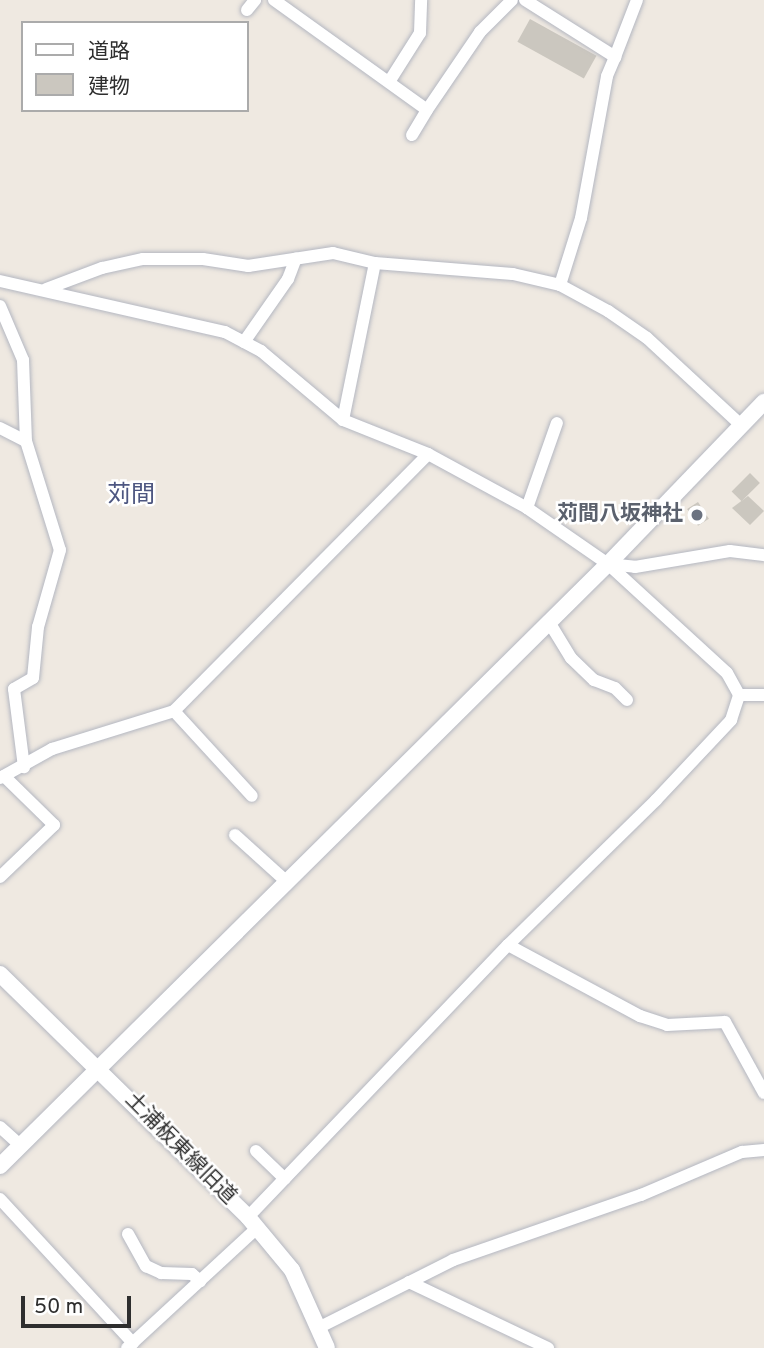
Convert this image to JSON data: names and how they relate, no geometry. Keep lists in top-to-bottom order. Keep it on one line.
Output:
{"streets":{"street":["土浦板東線旧道"]},"districts":["苅間"],"places":["苅間八坂神社"],"legend":["道路","建物"],"scale_bar":"50 m"}
